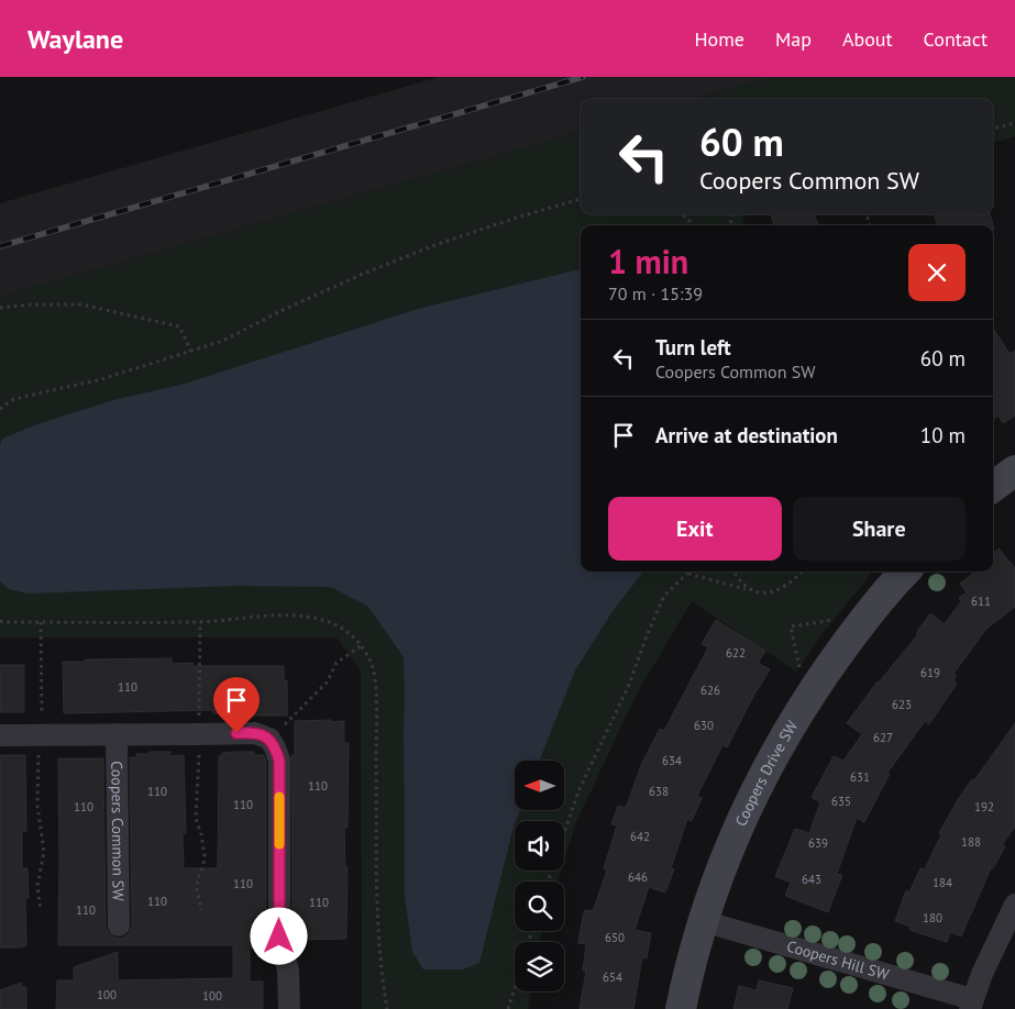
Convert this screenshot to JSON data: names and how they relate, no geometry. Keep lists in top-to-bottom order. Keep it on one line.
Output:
{"streets":{"street":["Coopers Drive SW","Coopers Common SW","Coopers Hill SW"]},"crossings":[["Coopers Drive SW","Coopers Hill SW"]],"house_numbers":["611","622","619","110","626","623","630","627","634","631","110","110","638","635","110","110","192","642","188","639","646","643","184","110","110","110","110","180","650","654","100","100"],"north":"left","page":{"header":"Waylane","nav":["Home","Map","About","Contact"],"turn":["60 m","Coopers Common SW"],"heading":["1 min","70 m · 15:39"],"list":[{"name":"Turn left","note":"Coopers Common SW","value":"60 m"},{"name":"Arrive at destination","value":"10 m"}],"buttons":["Exit","Share"]}}
